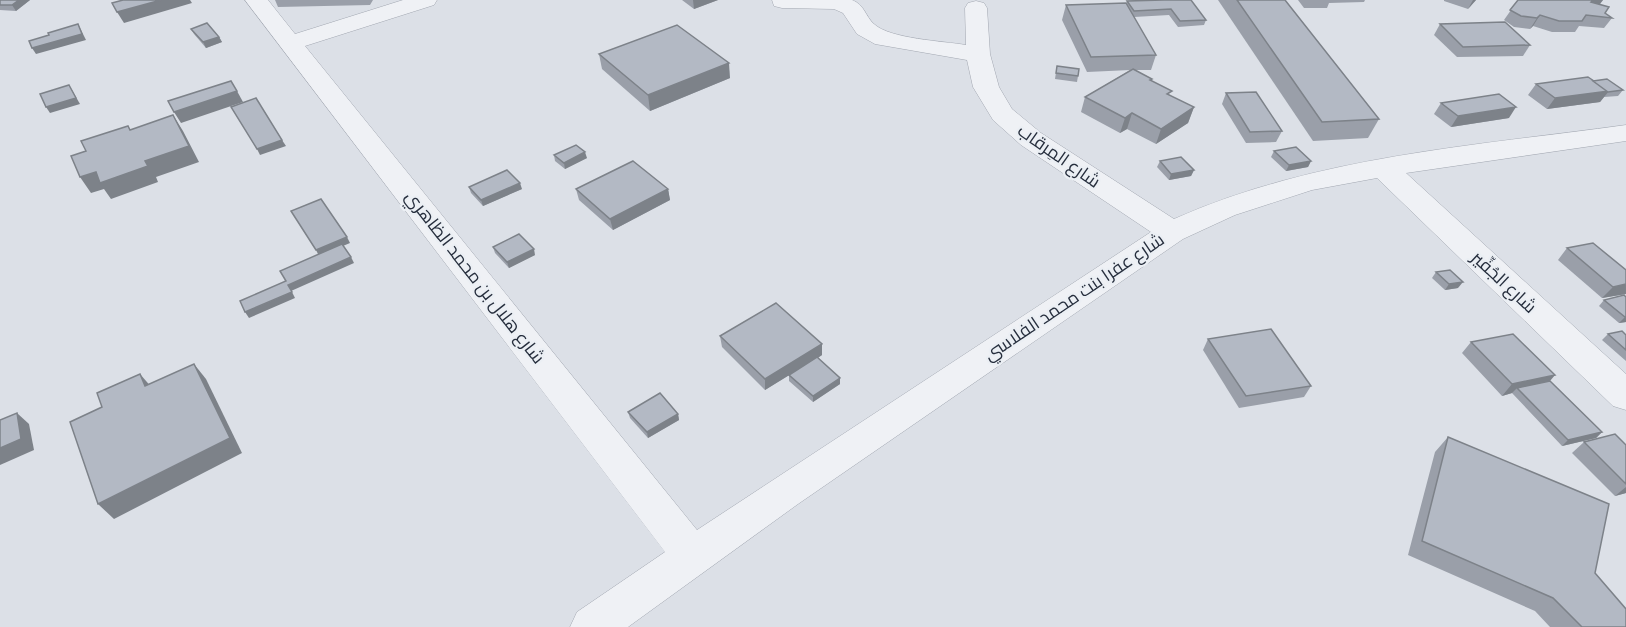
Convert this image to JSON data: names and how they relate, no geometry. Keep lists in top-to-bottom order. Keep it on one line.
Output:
{"streets":{"street":["شارع المِرقاب","شارع هلال بن محمد الظاهري","شارع الجُفِّير","شارع عفرا بنت محمد الفلاسي"]},"crossings":[["شارع المِرقاب","شارع عفرا بنت محمد الفلاسي"],["شارع هلال بن محمد الظاهري","شارع عفرا بنت محمد الفلاسي"],["شارع الجُفِّير","شارع عفرا بنت محمد الفلاسي"]]}
